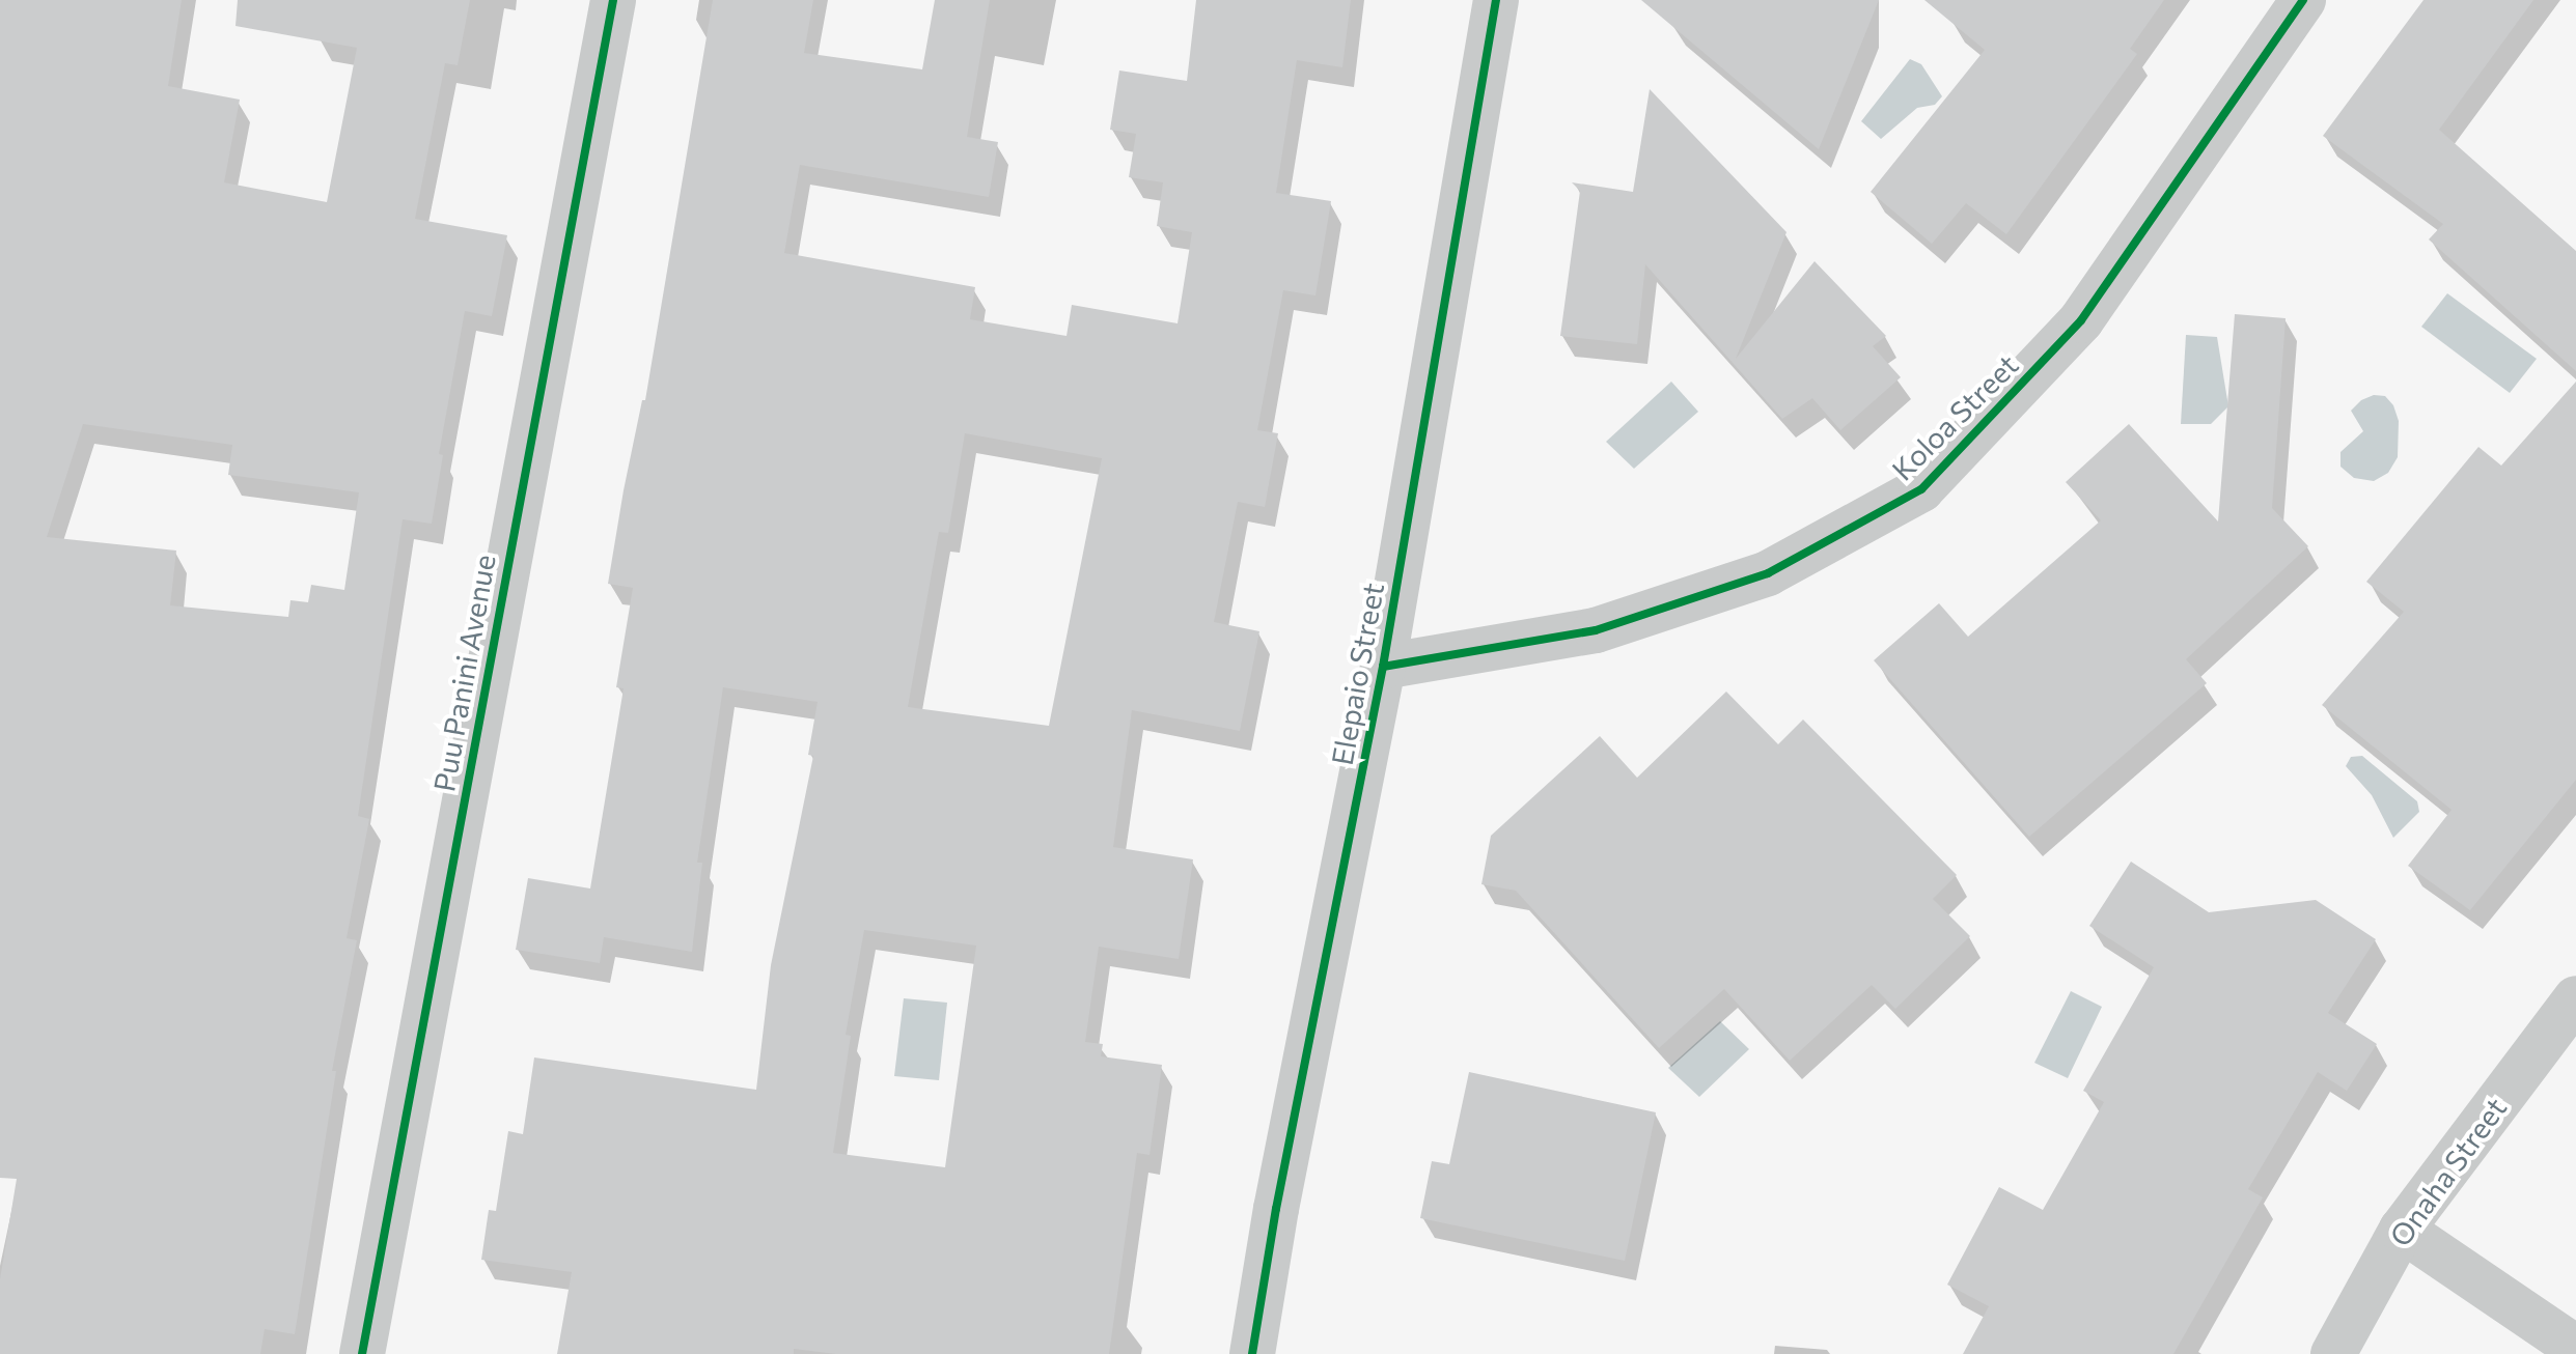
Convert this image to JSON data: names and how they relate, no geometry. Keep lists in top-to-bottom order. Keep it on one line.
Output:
{"streets":{"street":["Koloa Street","Puu Panini Avenue","Elepaio Street","Onaha Street"]},"crossings":[["Koloa Street","Elepaio Street"]]}
